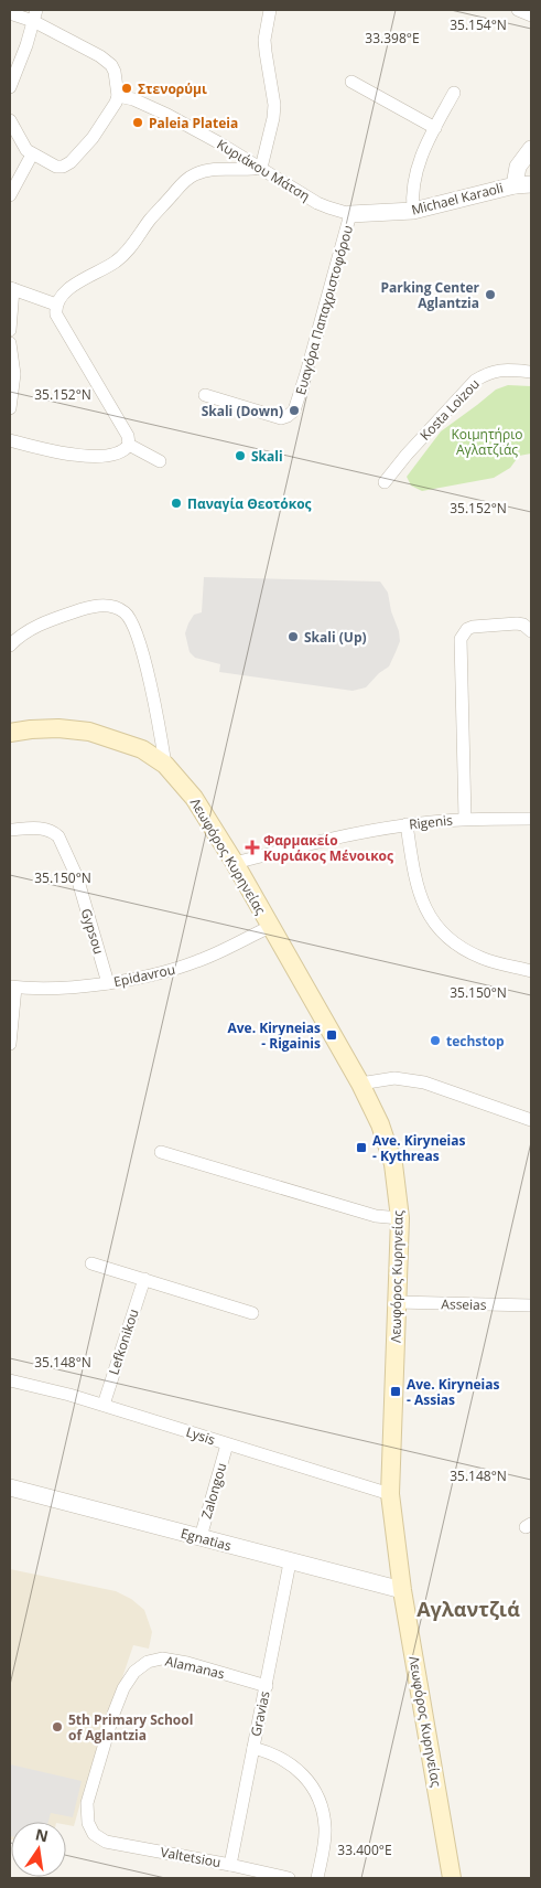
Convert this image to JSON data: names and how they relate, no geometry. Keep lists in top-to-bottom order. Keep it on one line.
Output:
{"streets":{"main road":["Λεωφόρος Κυρηνείας"],"street":["Κυριάκου Μάτση","Michael Karaoli","Ευαγόρα Παπαχριστοφόρου","Kosta Loizou","Rigenis","Gypsou","Epidavrou","Asseias","Lefkonikou","Lysis","Zalongou","Egnatias","Alamanas","Gravias","Valtetsiou"]},"crossings":[["Κυριάκου Μάτση","Michael Karaoli"],["Κυριάκου Μάτση","Ευαγόρα Παπαχριστοφόρου"],["Michael Karaoli","Ευαγόρα Παπαχριστοφόρου"],["Rigenis","Λεωφόρος Κυρηνείας"],["Λεωφόρος Κυρηνείας","Epidavrou"],["Λεωφόρος Κυρηνείας","Asseias"],["Λεωφόρος Κυρηνείας","Lysis"],["Λεωφόρος Κυρηνείας","Egnatias"],["Gypsou","Epidavrou"],["Lefkonikou","Lysis"],["Lysis","Zalongou"],["Zalongou","Egnatias"],["Egnatias","Gravias"],["Alamanas","Gravias"],["Alamanas","Valtetsiou"],["Gravias","Valtetsiou"]],"districts":["Αγλαντζιά"],"parks":["Κοιμητήριο Αγλατζιάς"],"places":{"other":["Στενορύμι","Paleia Plateia","Parking Center Aglantzia","Skali (Down)","Skali","Παναγία Θεοτόκος","Skali (Up)","techstop","5th Primary School of Aglantzia"],"health":["Φαρμακείο Κυριάκος Μένοικος"],"transit":["Ave. Kiryneias - Rigainis","Ave. Kiryneias - Kythreas","Ave. Kiryneias - Assias"]},"north":"top","coordinates":["35.154°N","33.398°E","35.152°N","35.150°N","35.148°N","33.400°E"]}
